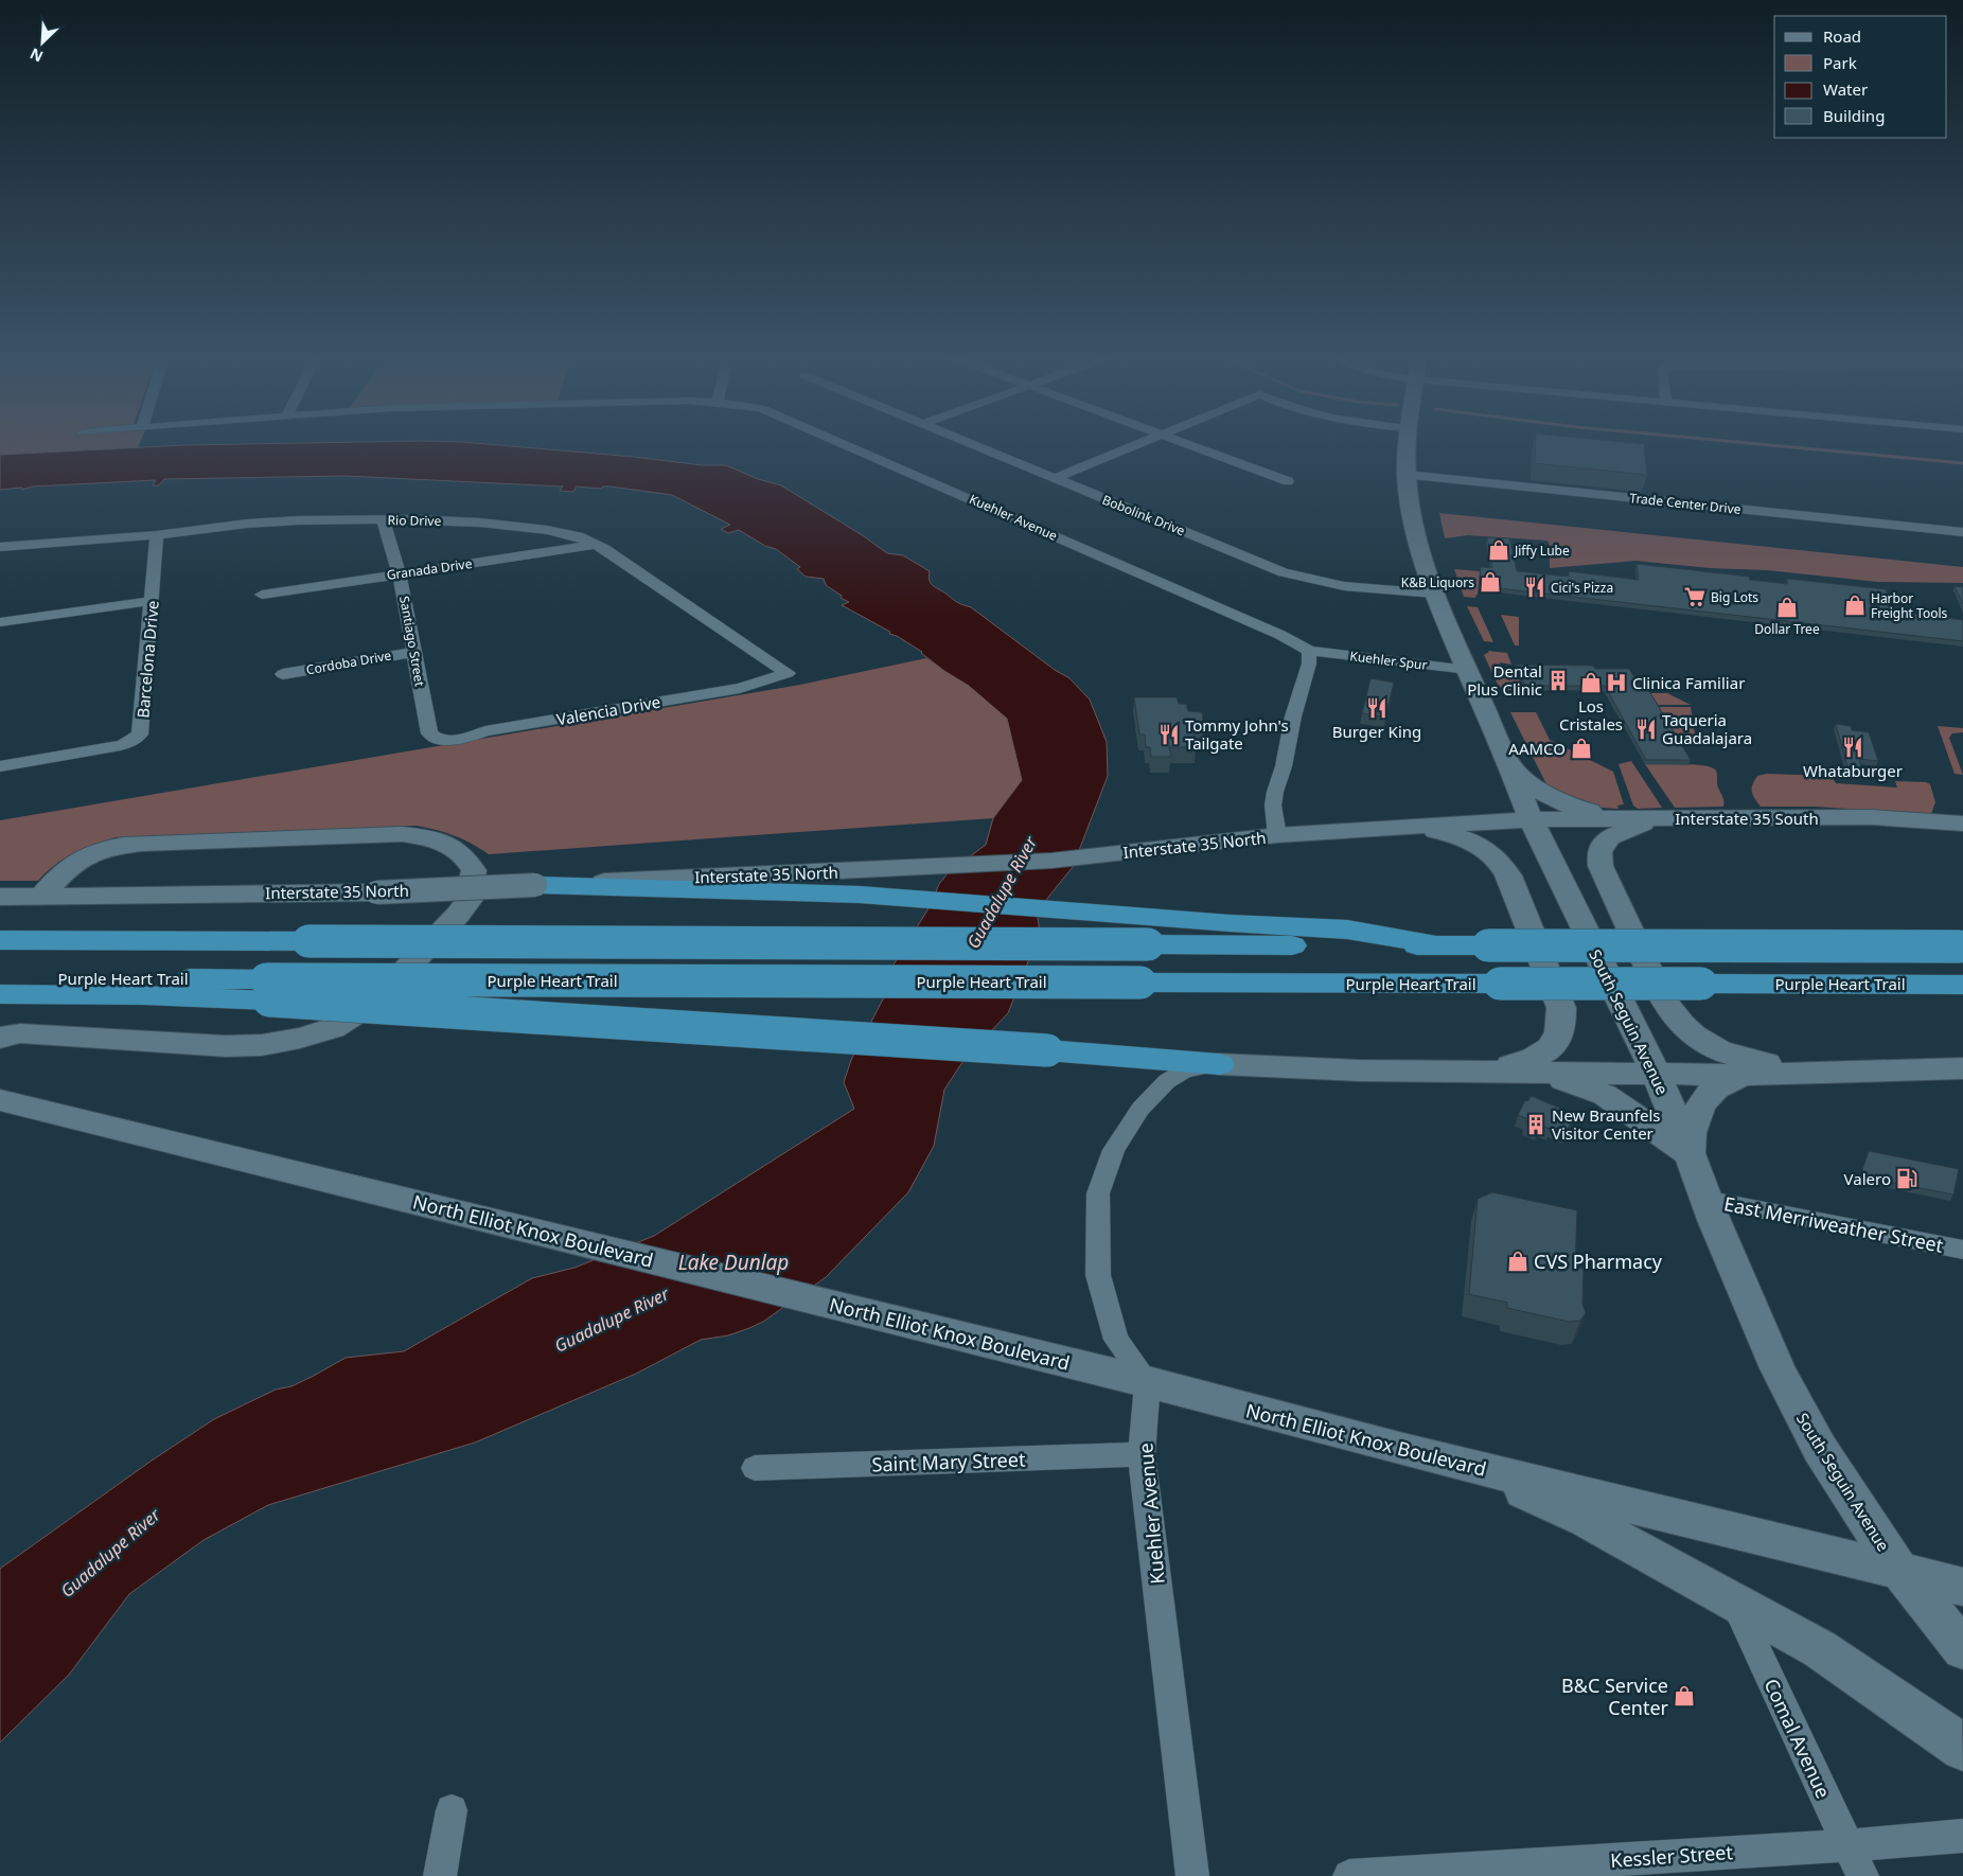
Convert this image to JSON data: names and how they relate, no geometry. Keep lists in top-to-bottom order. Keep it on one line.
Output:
{"streets":{"highway":["Purple Heart Trail"],"main road":["Interstate 35 South","Interstate 35 North","South Seguin Avenue","North Elliot Knox Boulevard"],"street":["Trade Center Drive","Bobolink Drive","Kuehler Avenue","Rio Drive","Granada Drive","Santiago Street","Barcelona Drive","Kuehler Spur","Cordoba Drive","Valencia Drive","East Merriweather Street","Saint Mary Street","Comal Avenue","Kessler Street"]},"crossings":[["Trade Center Drive","South Seguin Avenue"],["Bobolink Drive","South Seguin Avenue"],["Kuehler Avenue","Kuehler Spur"],["Kuehler Avenue","North Elliot Knox Boulevard"],["Kuehler Avenue","Saint Mary Street"],["Rio Drive","Granada Drive"],["Rio Drive","Santiago Street"],["Rio Drive","Barcelona Drive"],["Rio Drive","Valencia Drive"],["Granada Drive","Santiago Street"],["Santiago Street","Cordoba Drive"],["Santiago Street","Valencia Drive"],["Kuehler Spur","South Seguin Avenue"],["Interstate 35 South","Interstate 35 North"],["Interstate 35 South","South Seguin Avenue"],["Interstate 35 North","South Seguin Avenue"],["South Seguin Avenue","East Merriweather Street"],["South Seguin Avenue","North Elliot Knox Boulevard"],["Comal Avenue","Kessler Street"]],"water":["Guadalupe River","Lake Dunlap"],"places":{"shop":["Jiffy Lube","K&B Liquors","Harbor Freight Tools","Dollar Tree","Los Cristales","AAMCO","CVS Pharmacy","B&C Service Center"],"restaurant":["Cici's Pizza","Burger King","Taqueria Guadalajara","Tommy John's Tailgate","Whataburger"],"supermarket":["Big Lots"],"building":["Dental Plus Clinic","New Braunfels Visitor Center"],"hospital":["Clinica Familiar"],"fuel station":["Valero"]},"legend":["Road","Park","Water","Building"],"north":"bottom left"}
